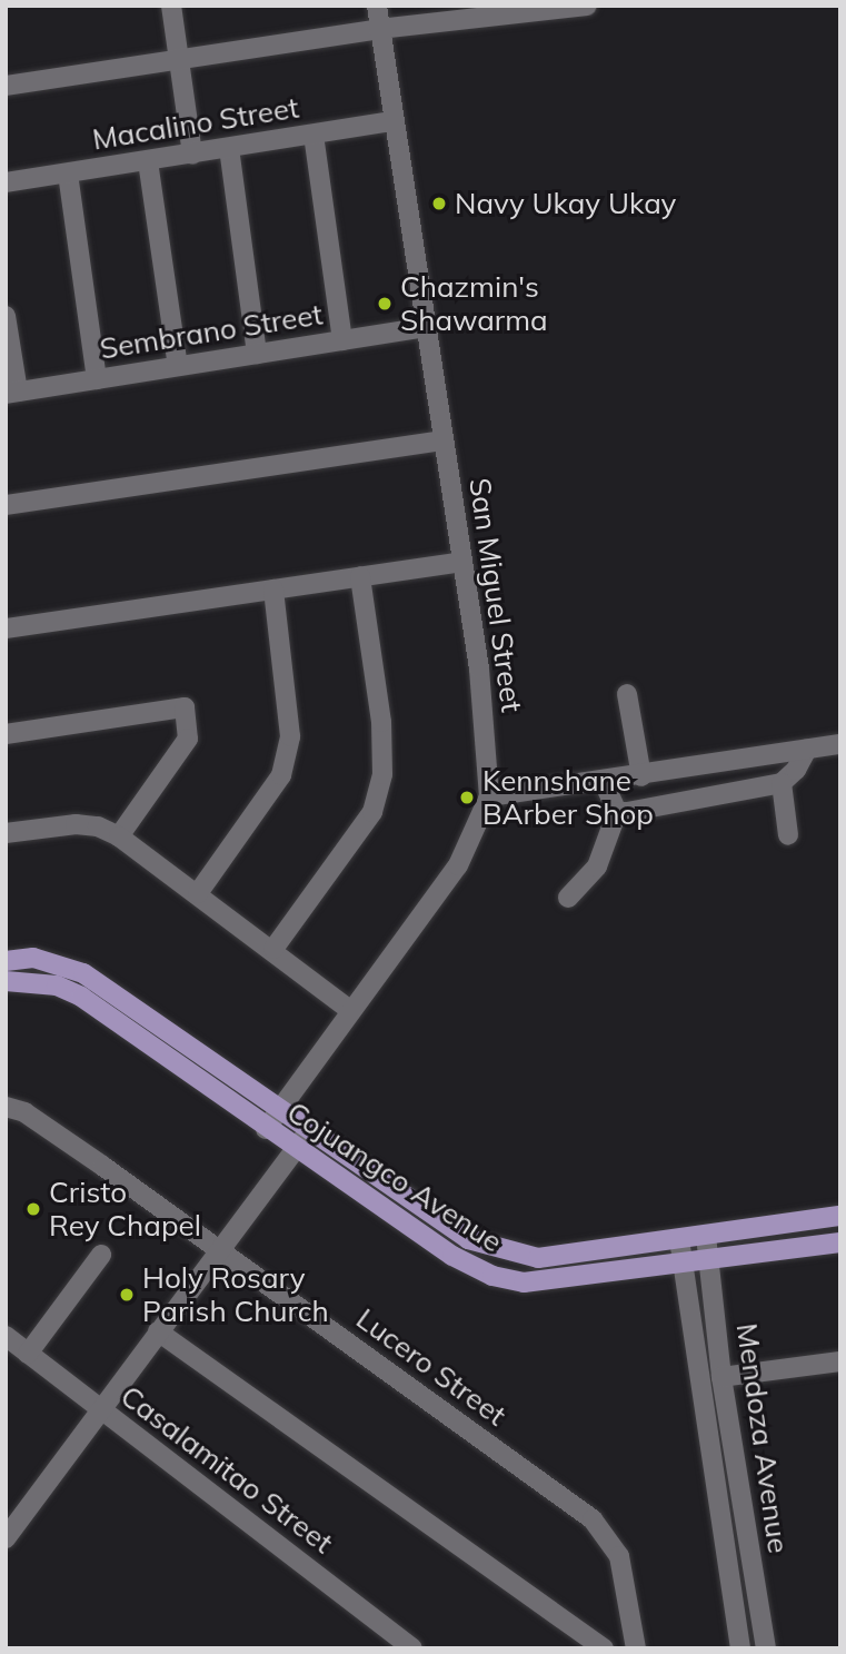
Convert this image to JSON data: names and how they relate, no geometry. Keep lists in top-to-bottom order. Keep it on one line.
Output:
{"streets":{"main road":["Cojuangco Avenue"],"street":["Macalino Street","Sembrano Street","San Miguel Street","Lucero Street","Mendoza Avenue","Casalamitao Street"]},"crossings":[["Macalino Street","San Miguel Street"],["Sembrano Street","San Miguel Street"],["San Miguel Street","Cojuangco Avenue"],["Cojuangco Avenue","Mendoza Avenue"]],"places":["Navy Ukay Ukay","Chazmin's Shawarma","Kennshane BArber Shop","Cristo Rey Chapel","Holy Rosary Parish Church"]}
